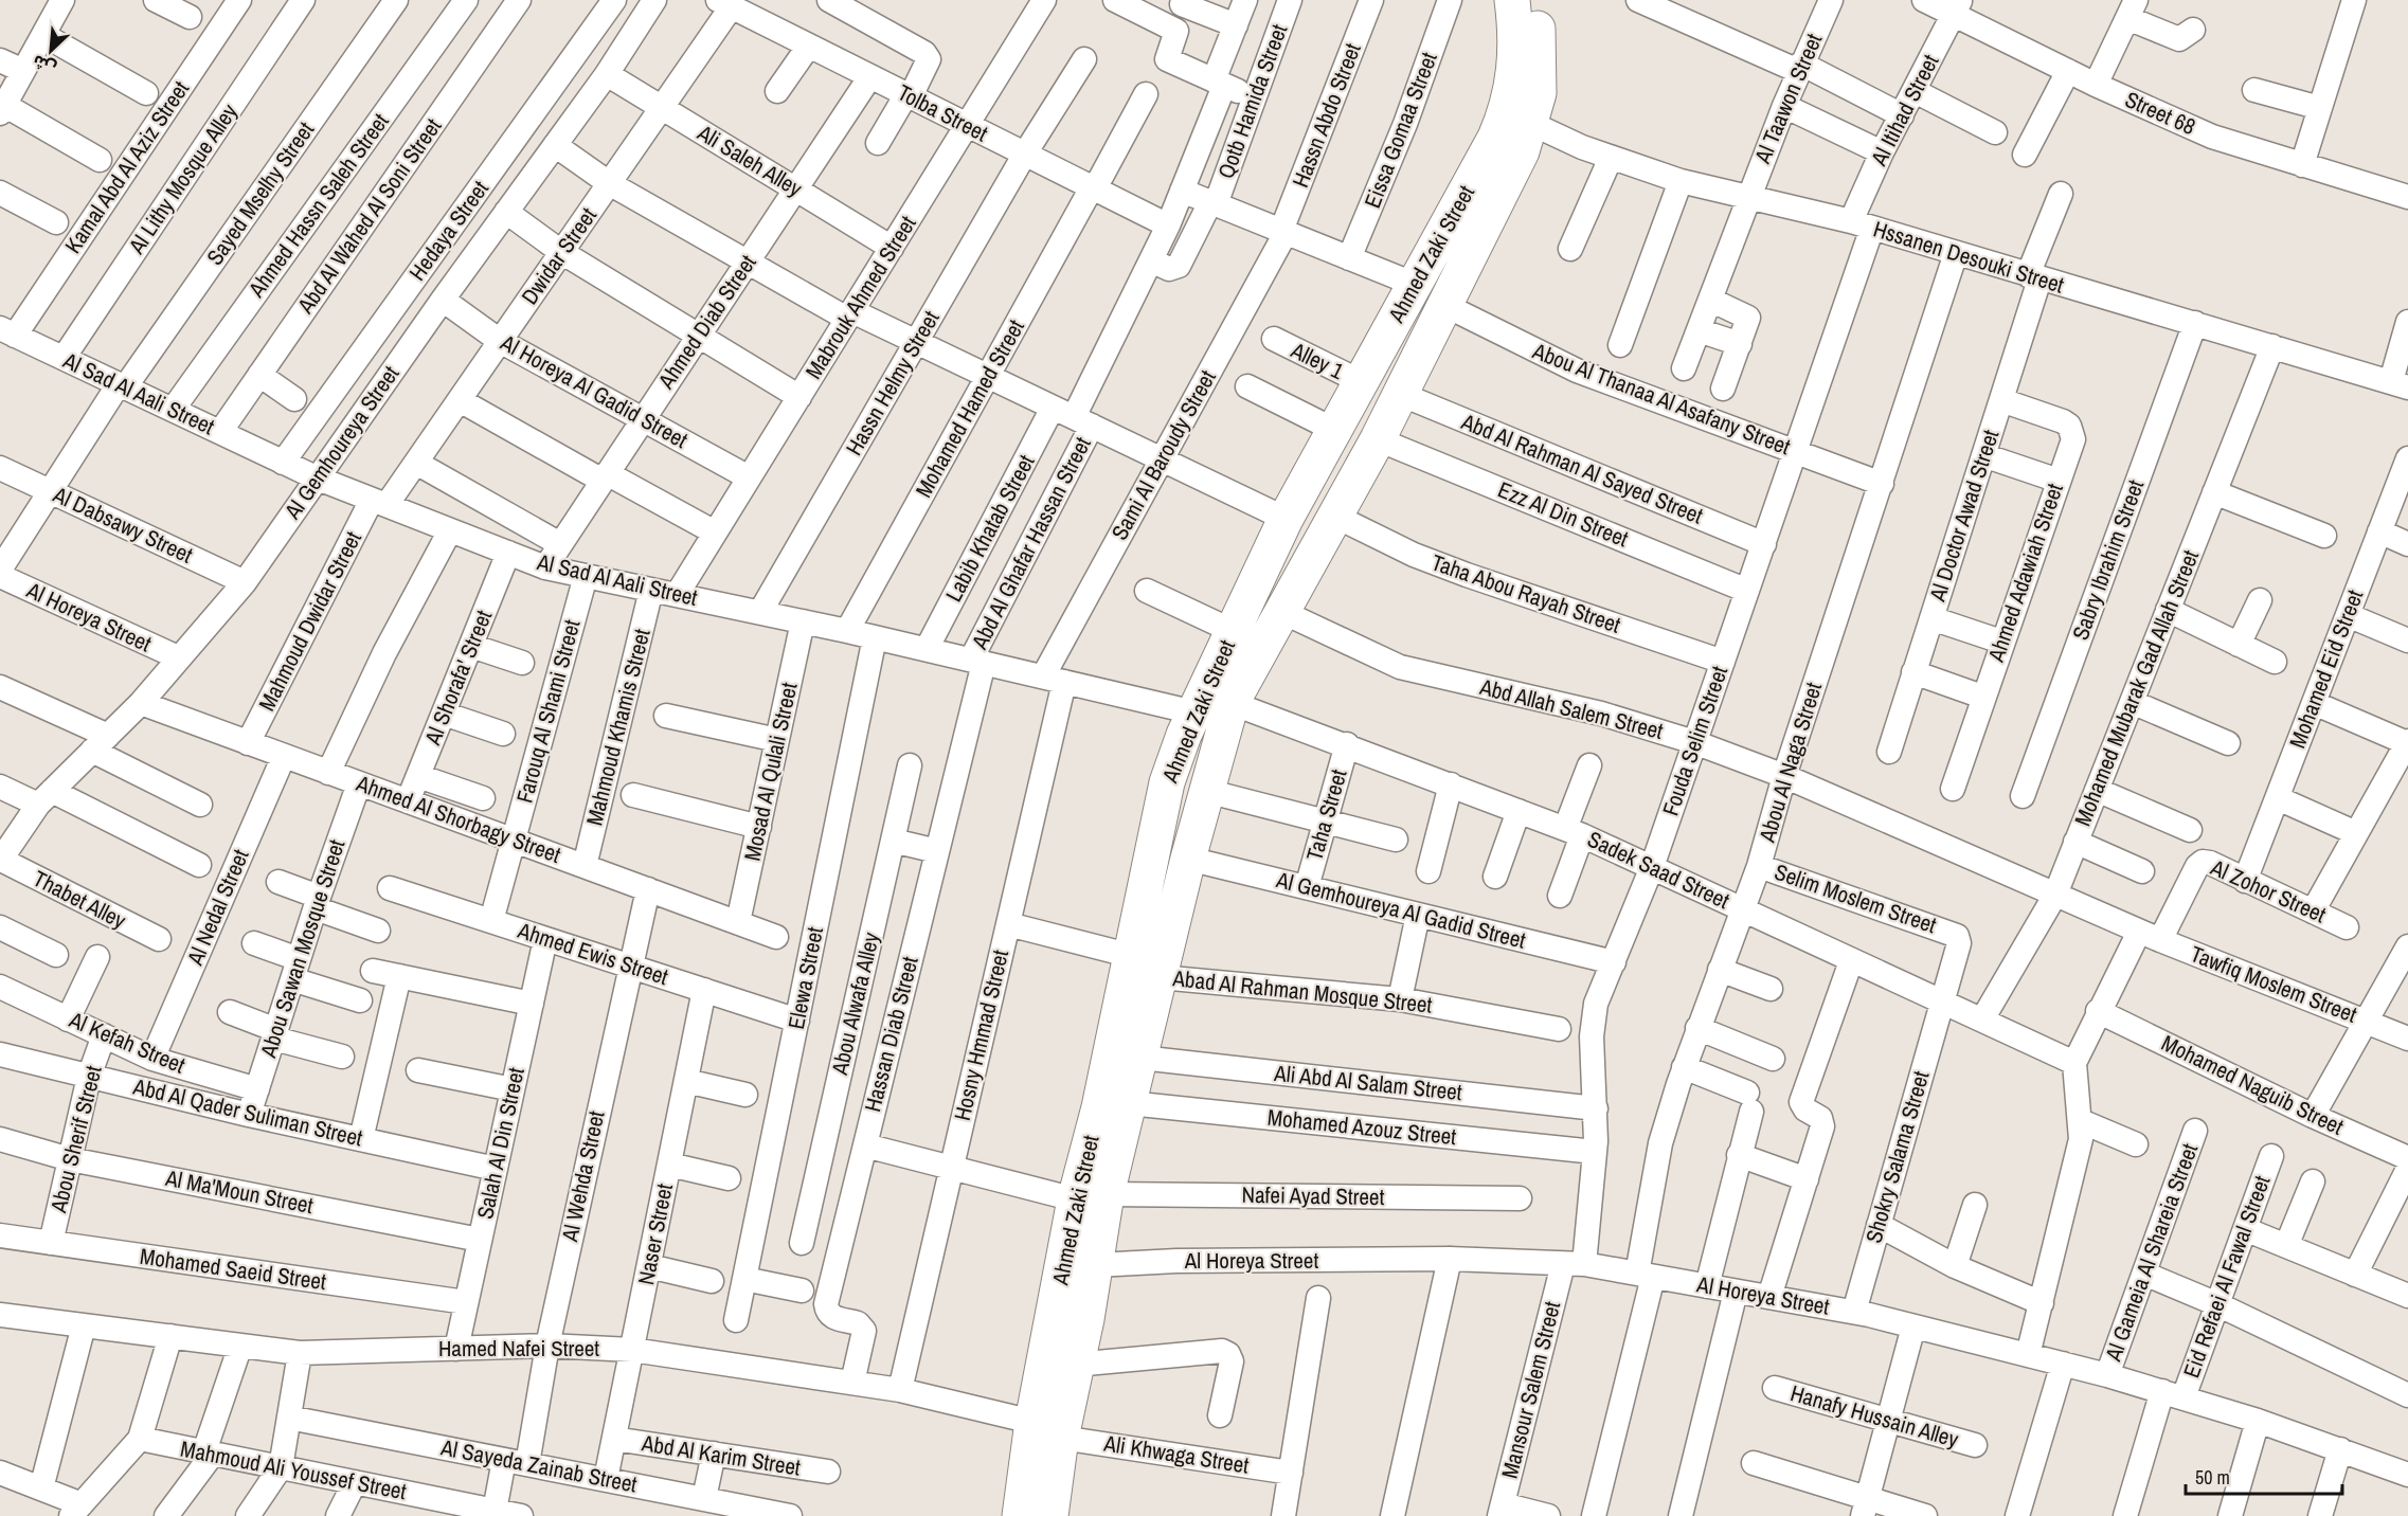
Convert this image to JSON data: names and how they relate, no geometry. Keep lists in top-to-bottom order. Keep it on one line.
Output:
{"streets":{"street":["Al Taawon Street","Qotb Hamida Street","Al Itihad Street","Tolba Street","Street 68","Hassn Abdo Street","Eissa Gomaa Street","Ali Saleh Alley","Kamal Abd Al Aziz Street","Al Lithy Mosque Alley","Sayed Mselhy Street","Ahmed Hassn Saleh Street","Abd Al Wahed Al Soni Street","Hedaya Street","Ahmed Zaki Street","Dwidar Street","Hssanen Desouki Street","Mabrouk Ahmed Street","Ahmed Diab Street","Alley 1","Hassn Helmy Street","Al Horeya Al Gadid Street","Al Sad Al Aali Street","Abou Al Thanaa Al Asafany Street","Mohamed Hamed Street","Al Gemhoureya Street","Sami Al Baroudy Street","Abd Al Rahman Al Sayed Street","Ezz Al Din Street","Al Doctor Awad Street","Al Dabsawy Street","Labib Khatab Street","Abd Al Ghafar Hassan Street","Sabry Ibrahim Street","Ahmed Adawiah Street","Taha Abou Rayah Street","Al Horeya Street","Mahmoud Dwidar Street","Mohamed Eid Street","Al Shorafa' Street","Mohamed Mubarak Gad Allah Street","Abd Allah Salem Street","Farouq Al Shami Street","Mahmoud Khamis Street","Fouda Selim Street","Abou Al Naga Street","Mosad Al Qulali Street","Taha Street","Ahmed Al Shorbagy Street","Sadek Saad Street","Al Zohor Street","Selim Moslem Street","Thabet Alley","Al Nedal Street","Al Gemhoureya Al Gadid Street","Abou Sawan Mosque Street","Ahmed Ewis Street","Elewa Street","Tawfiq Moslem Street","Abad Al Rahman Mosque Street","Abou Alwafa Alley","Hassan Diab Street","Hosny Hmmad Street","Al Kefah Street","Ali Abd Al Salam Street","Mohamed Naguib Street","Abd Al Qader Suliman Street","Mohamed Azouz Street","Abou Sherif Street","Salah Al Din Street","Shokry Salama Street","Al Wehda Street","Al Ma'Moun Street","Nafei Ayad Street","Naser Street","Al Gameia Al Shareia Street","Mohamed Saeid Street","Eid Refaei Al Fawal Street","Hamed Nafei Street","Mansour Salem Street","Hanafy Hussain Alley","Ali Khwaga Street","Abd Al Karim Street","Al Sayeda Zainab Street","Mahmoud Ali Youssef Street"]},"crossings":[["Al Taawon Street","Hssanen Desouki Street"],["Al Itihad Street","Street 68"],["Al Itihad Street","Hssanen Desouki Street"],["Al Itihad Street","Fouda Selim Street"],["Tolba Street","Dwidar Street"],["Tolba Street","Mabrouk Ahmed Street"],["Tolba Street","Ahmed Diab Street"],["Tolba Street","Hassn Helmy Street"],["Tolba Street","Mohamed Hamed Street"],["Hassn Abdo Street","Sami Al Baroudy Street"],["Ali Saleh Alley","Dwidar Street"],["Ali Saleh Alley","Mabrouk Ahmed Street"],["Ali Saleh Alley","Ahmed Diab Street"],["Ali Saleh Alley","Al Gemhoureya Street"],["Kamal Abd Al Aziz Street","Al Sad Al Aali Street"],["Al Lithy Mosque Alley","Al Sad Al Aali Street"],["Sayed Mselhy Street","Al Sad Al Aali Street"],["Sayed Mselhy Street","Al Dabsawy Street"],["Ahmed Hassn Saleh Street","Al Sad Al Aali Street"],["Abd Al Wahed Al Soni Street","Al Sad Al Aali Street"],["Hedaya Street","Al Sad Al Aali Street"],["Ahmed Zaki Street","Hssanen Desouki Street"],["Ahmed Zaki Street","Alley 1"],["Ahmed Zaki Street","Al Sad Al Aali Street"],["Ahmed Zaki Street","Abou Al Thanaa Al Asafany Street"],["Ahmed Zaki Street","Abd Al Rahman Al Sayed Street"],["Ahmed Zaki Street","Ezz Al Din Street"],["Ahmed Zaki Street","Taha Abou Rayah Street"],["Ahmed Zaki Street","Al Horeya Street"],["Ahmed Zaki Street","Abd Allah Salem Street"],["Ahmed Zaki Street","Sadek Saad Street"],["Ahmed Zaki Street","Al Gemhoureya Al Gadid Street"],["Ahmed Zaki Street","Abad Al Rahman Mosque Street"],["Ahmed Zaki Street","Ali Abd Al Salam Street"],["Ahmed Zaki Street","Mohamed Azouz Street"],["Ahmed Zaki Street","Nafei Ayad Street"],["Ahmed Zaki Street","Hamed Nafei Street"],["Ahmed Zaki Street","Ali Khwaga Street"],["Dwidar Street","Al Horeya Al Gadid Street"],["Dwidar Street","Al Sad Al Aali Street"],["Dwidar Street","Mahmoud Dwidar Street"],["Hssanen Desouki Street","Al Doctor Awad Street"],["Hssanen Desouki Street","Sabry Ibrahim Street"],["Hssanen Desouki Street","Mohamed Mubarak Gad Allah Street"],["Hssanen Desouki Street","Fouda Selim Street"],["Hssanen Desouki Street","Abou Al Naga Street"],["Mabrouk Ahmed Street","Al Horeya Al Gadid Street"],["Mabrouk Ahmed Street","Al Sad Al Aali Street"],["Ahmed Diab Street","Al Horeya Al Gadid Street"],["Ahmed Diab Street","Al Sad Al Aali Street"],["Hassn Helmy Street","Al Sad Al Aali Street"],["Al Horeya Al Gadid Street","Al Gemhoureya Street"],["Al Sad Al Aali Street","Mohamed Hamed Street"],["Al Sad Al Aali Street","Al Gemhoureya Street"],["Al Sad Al Aali Street","Sami Al Baroudy Street"],["Al Sad Al Aali Street","Labib Khatab Street"],["Al Sad Al Aali Street","Abd Al Ghafar Hassan Street"],["Al Sad Al Aali Street","Mahmoud Dwidar Street"],["Al Sad Al Aali Street","Al Shorafa' Street"],["Al Sad Al Aali Street","Farouq Al Shami Street"],["Al Sad Al Aali Street","Mahmoud Khamis Street"],["Al Sad Al Aali Street","Mosad Al Qulali Street"],["Al Sad Al Aali Street","Elewa Street"],["Al Sad Al Aali Street","Hassan Diab Street"],["Al Sad Al Aali Street","Hosny Hmmad Street"],["Abou Al Thanaa Al Asafany Street","Fouda Selim Street"],["Abou Al Thanaa Al Asafany Street","Abou Al Naga Street"],["Al Gemhoureya Street","Al Dabsawy Street"],["Al Gemhoureya Street","Al Horeya Street"],["Al Gemhoureya Street","Ahmed Al Shorbagy Street"],["Al Gemhoureya Street","Thabet Alley"],["Sami Al Baroudy Street","Hosny Hmmad Street"],["Abd Al Rahman Al Sayed Street","Fouda Selim Street"],["Ezz Al Din Street","Fouda Selim Street"],["Al Doctor Awad Street","Ahmed Adawiah Street"],["Labib Khatab Street","Abd Al Ghafar Hassan Street"],["Abd Al Ghafar Hassan Street","Hassan Diab Street"],["Taha Abou Rayah Street","Fouda Selim Street"],["Al Horeya Street","Fouda Selim Street"],["Al Horeya Street","Abou Al Naga Street"],["Al Horeya Street","Shokry Salama Street"],["Al Horeya Street","Al Gameia Al Shareia Street"],["Al Horeya Street","Eid Refaei Al Fawal Street"],["Al Horeya Street","Mansour Salem Street"],["Mahmoud Dwidar Street","Ahmed Al Shorbagy Street"],["Mohamed Eid Street","Al Zohor Street"],["Al Shorafa' Street","Ahmed Al Shorbagy Street"],["Mohamed Mubarak Gad Allah Street","Abd Allah Salem Street"],["Mohamed Mubarak Gad Allah Street","Sadek Saad Street"],["Abd Allah Salem Street","Fouda Selim Street"],["Abd Allah Salem Street","Abou Al Naga Street"],["Abd Allah Salem Street","Al Zohor Street"],["Abd Allah Salem Street","Tawfiq Moslem Street"],["Farouq Al Shami Street","Ahmed Al Shorbagy Street"],["Farouq Al Shami Street","Ahmed Ewis Street"],["Mahmoud Khamis Street","Ahmed Al Shorbagy Street"],["Fouda Selim Street","Sadek Saad Street"],["Fouda Selim Street","Al Gemhoureya Al Gadid Street"],["Fouda Selim Street","Ali Abd Al Salam Street"],["Fouda Selim Street","Mohamed Azouz Street"],["Fouda Selim Street","Mansour Salem Street"],["Abou Al Naga Street","Sadek Saad Street"],["Abou Al Naga Street","Selim Moslem Street"],["Mosad Al Qulali Street","Ahmed Al Shorbagy Street"],["Taha Street","Sadek Saad Street"],["Taha Street","Al Gemhoureya Al Gadid Street"],["Ahmed Al Shorbagy Street","Al Nedal Street"],["Ahmed Al Shorbagy Street","Abou Sawan Mosque Street"],["Ahmed Al Shorbagy Street","Al Wehda Street"],["Sadek Saad Street","Selim Moslem Street"],["Sadek Saad Street","Shokry Salama Street"],["Al Zohor Street","Tawfiq Moslem Street"],["Selim Moslem Street","Shokry Salama Street"],["Al Nedal Street","Al Kefah Street"],["Abou Sawan Mosque Street","Al Kefah Street"],["Abou Sawan Mosque Street","Abd Al Qader Suliman Street"],["Ahmed Ewis Street","Elewa Street"],["Ahmed Ewis Street","Salah Al Din Street"],["Ahmed Ewis Street","Al Wehda Street"],["Ahmed Ewis Street","Naser Street"],["Hassan Diab Street","Nafei Ayad Street"],["Hassan Diab Street","Hamed Nafei Street"],["Hosny Hmmad Street","Nafei Ayad Street"],["Hosny Hmmad Street","Hamed Nafei Street"],["Al Kefah Street","Abou Sherif Street"],["Abd Al Qader Suliman Street","Abou Sherif Street"],["Abd Al Qader Suliman Street","Salah Al Din Street"],["Abou Sherif Street","Al Ma'Moun Street"],["Abou Sherif Street","Mohamed Saeid Street"],["Salah Al Din Street","Al Ma'Moun Street"],["Salah Al Din Street","Mohamed Saeid Street"],["Salah Al Din Street","Hamed Nafei Street"],["Al Wehda Street","Hamed Nafei Street"],["Al Wehda Street","Al Sayeda Zainab Street"],["Al Wehda Street","Mahmoud Ali Youssef Street"],["Naser Street","Hamed Nafei Street"],["Naser Street","Abd Al Karim Street"],["Naser Street","Al Sayeda Zainab Street"],["Hamed Nafei Street","Ali Khwaga Street"]],"scale_bar":"50 m","north":"bottom left"}
